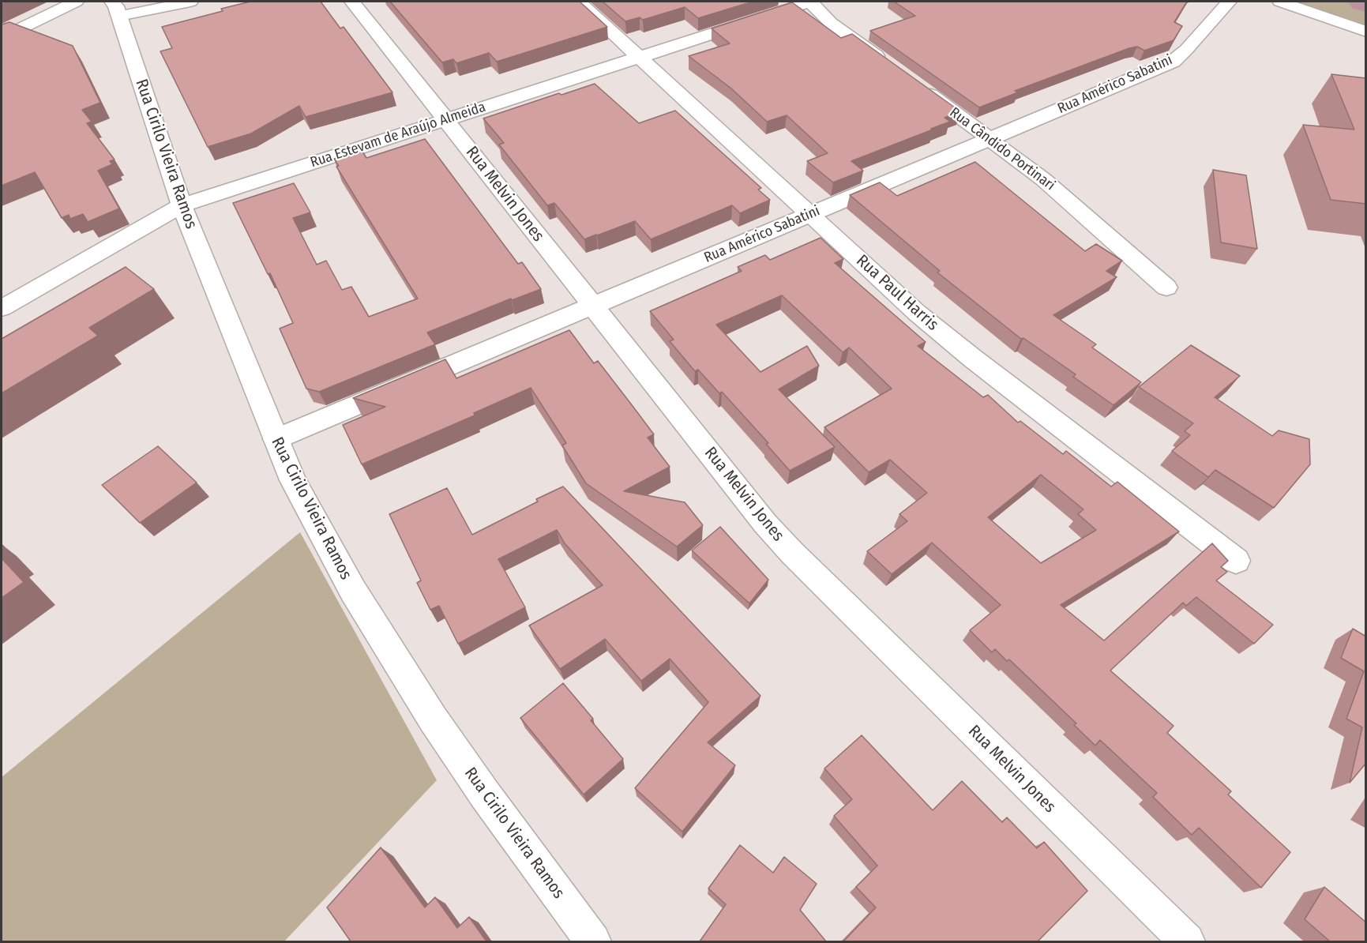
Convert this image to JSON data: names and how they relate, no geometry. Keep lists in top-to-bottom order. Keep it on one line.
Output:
{"streets":{"street":["Rua Américo Sabatini","Rua Estevam de Araújo Almeida","Rua Cândido Portinari","Rua Cirilo Vieira Ramos","Rua Melvin Jones","Rua Paul Harris"]},"crossings":[["Rua Américo Sabatini","Rua Cândido Portinari"],["Rua Américo Sabatini","Rua Cirilo Vieira Ramos"],["Rua Américo Sabatini","Rua Melvin Jones"],["Rua Américo Sabatini","Rua Paul Harris"],["Rua Estevam de Araújo Almeida","Rua Cirilo Vieira Ramos"],["Rua Estevam de Araújo Almeida","Rua Melvin Jones"],["Rua Estevam de Araújo Almeida","Rua Paul Harris"]]}
